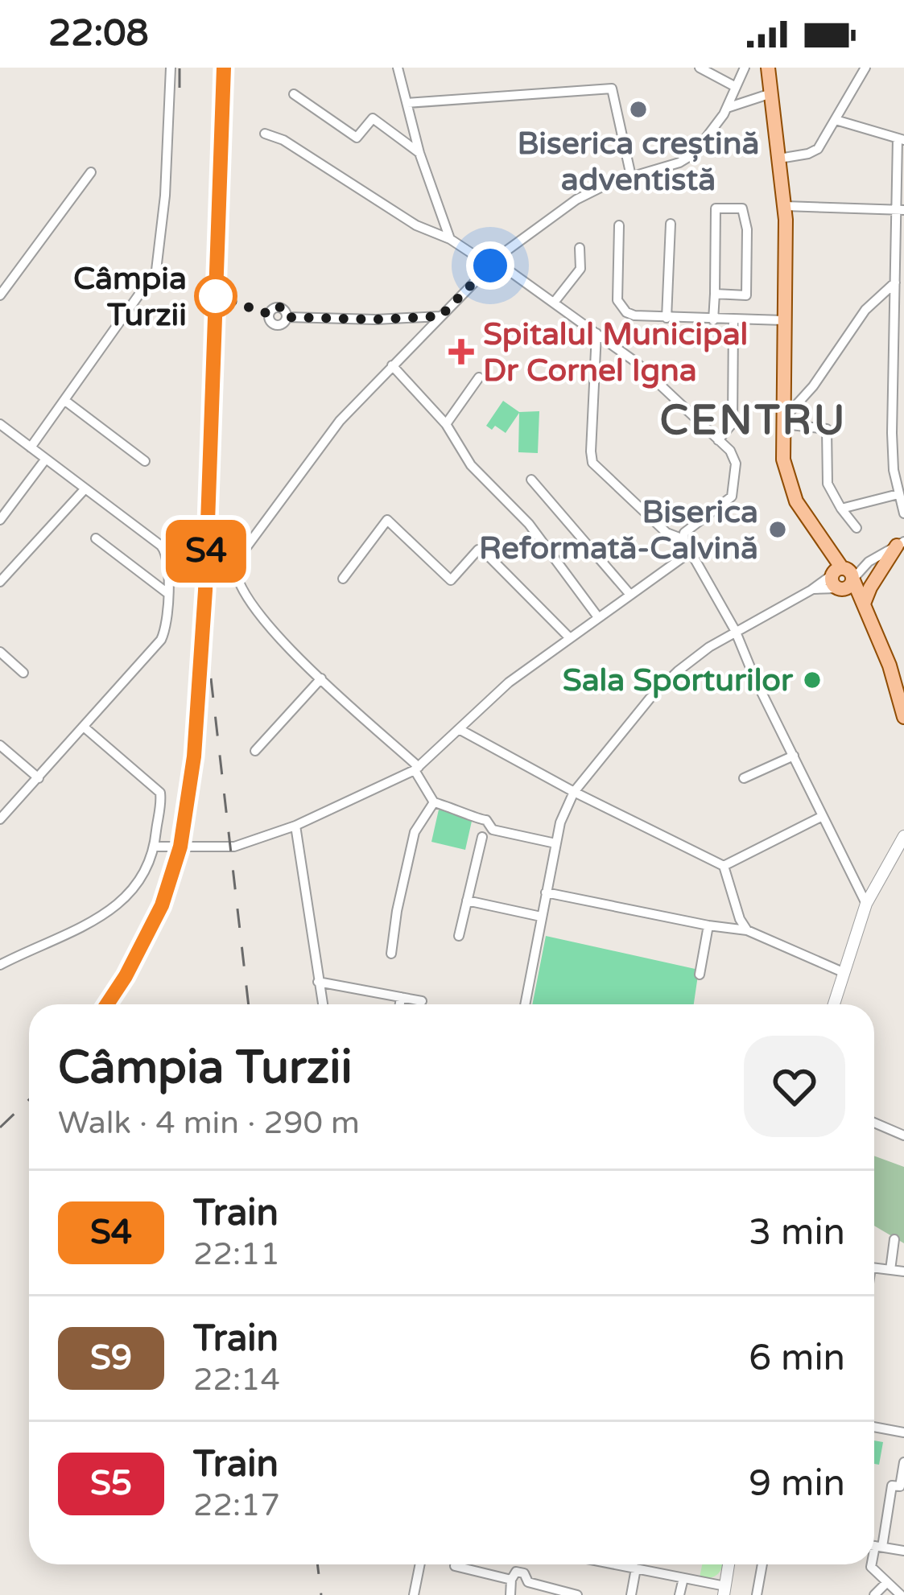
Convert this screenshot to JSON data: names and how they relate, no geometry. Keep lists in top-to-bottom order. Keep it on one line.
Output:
{"districts":["CENTRU"],"places":{"other":["Biserica creștină adventistă","Câmpia Turzii","Biserica Reformată-Calvină","Sala Sporturilor"],"health":["Spitalul Municipal Dr Cornel Igna"]},"page":{"status":"22:08","on_map":"S4","heading":["Câmpia Turzii","Walk · 4 min · 290 m"],"list":[{"mark":"S4","name":"Train","note":"22:11","value":"3 min"},{"mark":"S9","name":"Train","note":"22:14","value":"6 min"},{"mark":"S5","name":"Train","note":"22:17","value":"9 min"}]}}
